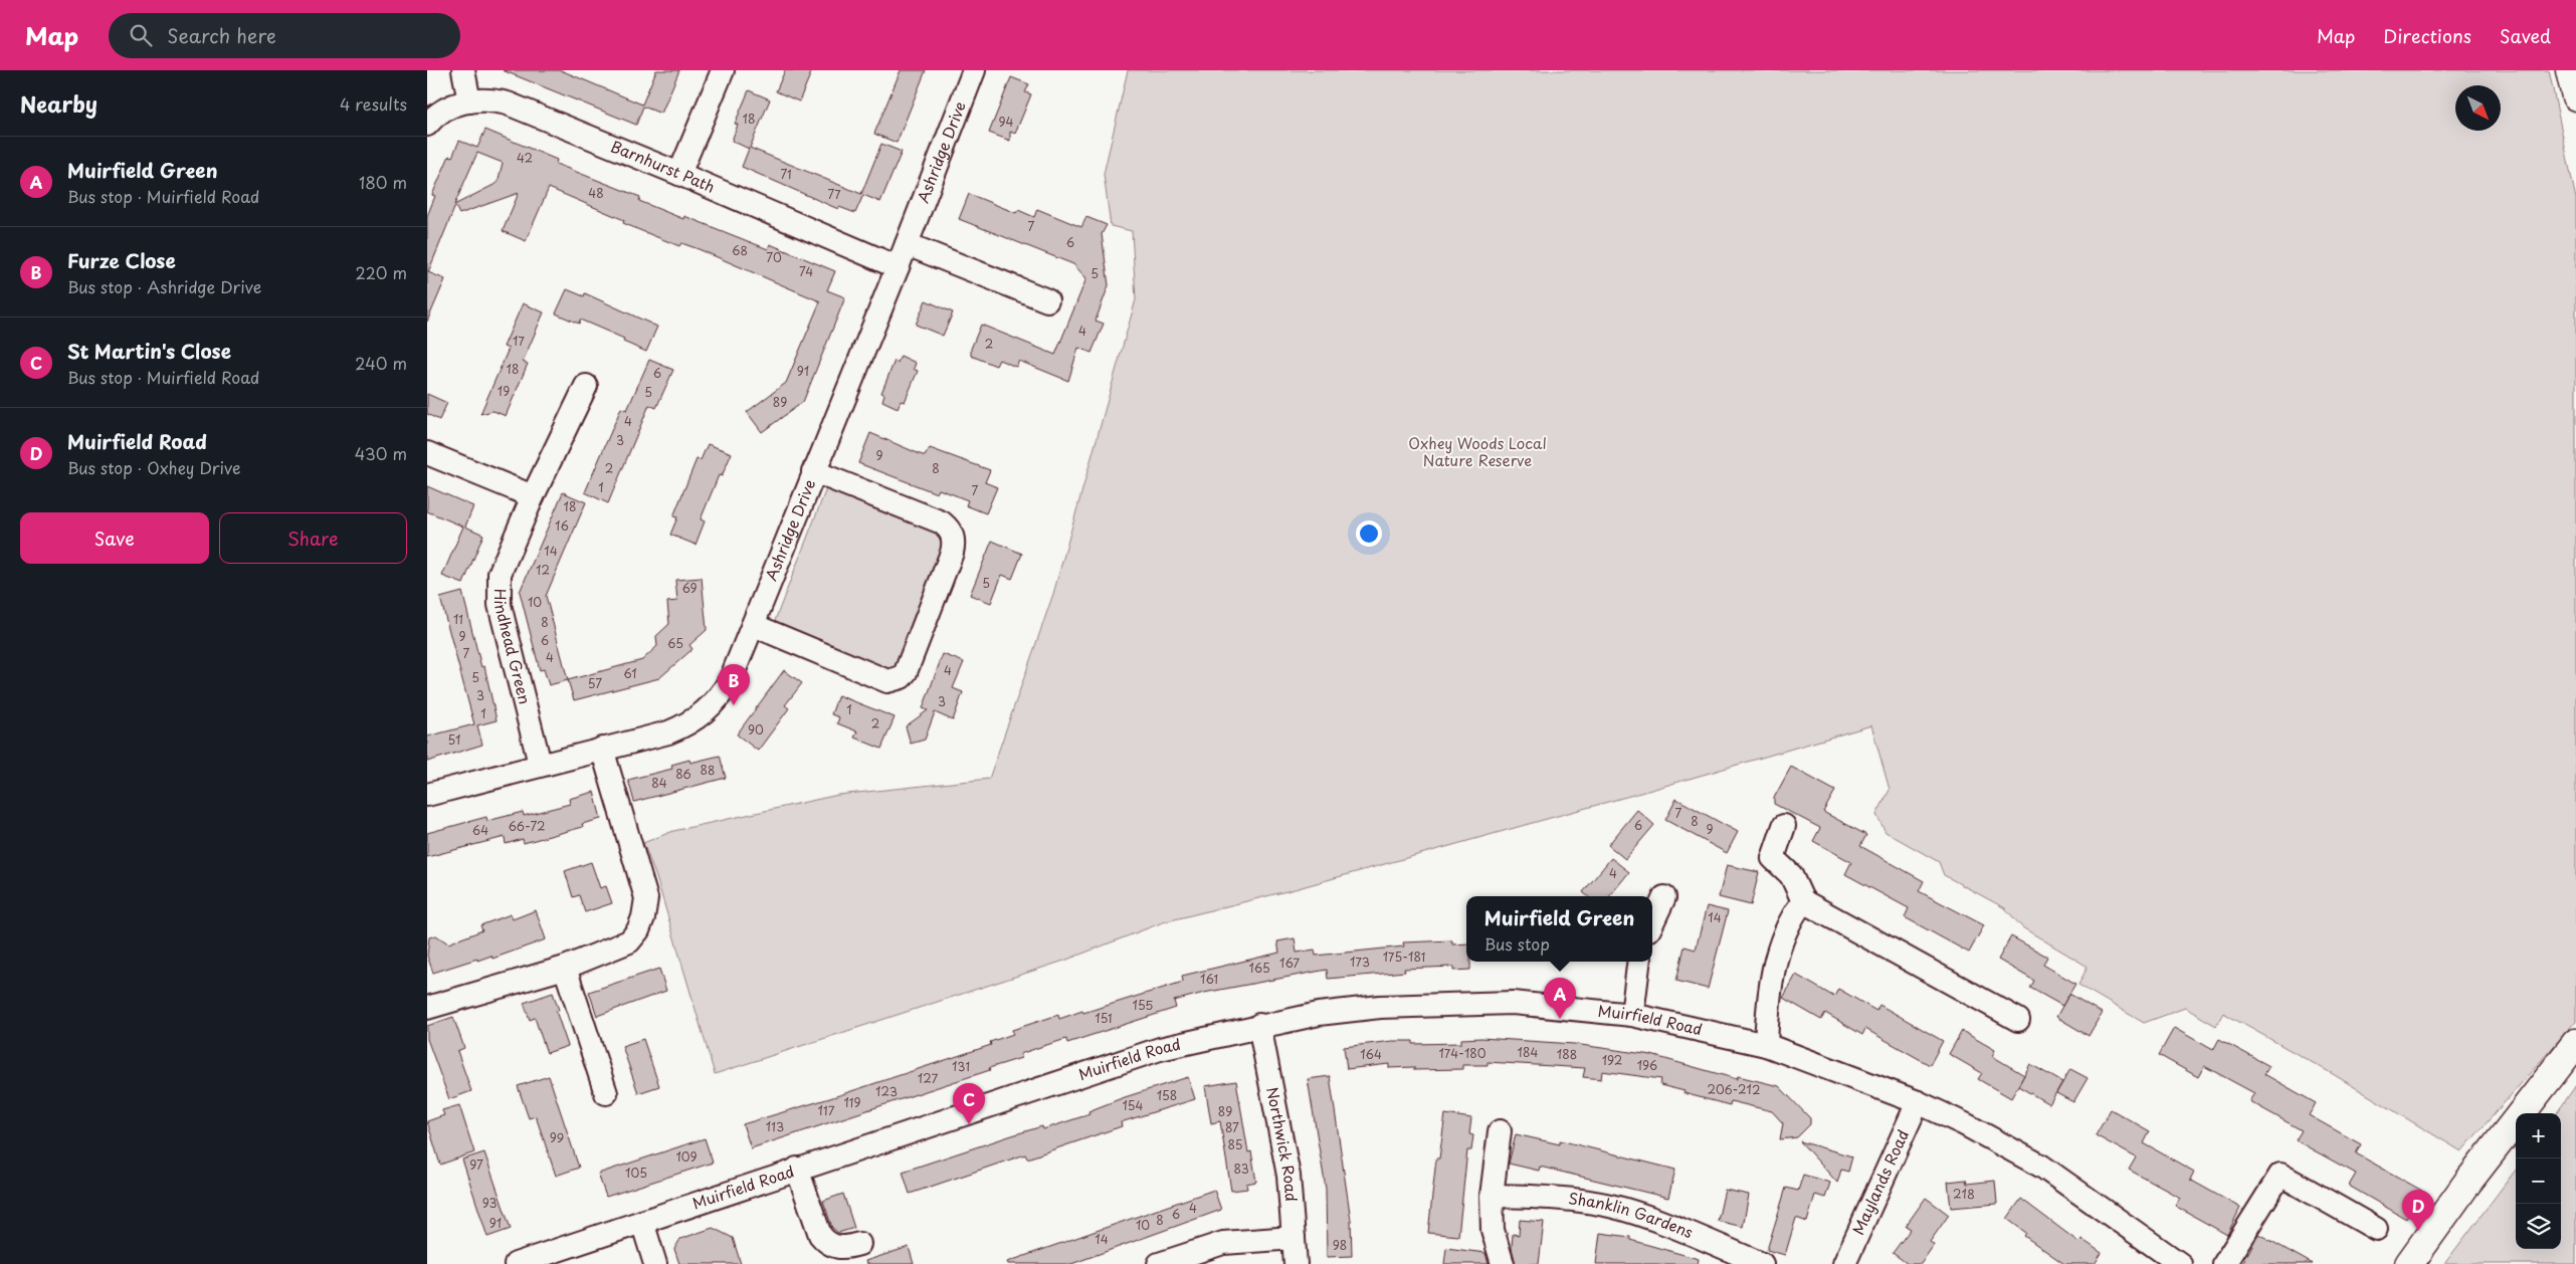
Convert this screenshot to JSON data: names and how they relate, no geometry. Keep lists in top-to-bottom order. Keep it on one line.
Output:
{"streets":{"street":["Ashridge Drive","Barnhurst Path","Hindhead Green","Muirfield Road","Northwick Road","Maylands Road","Shanklin Gardens"]},"crossings":[["Ashridge Drive","Barnhurst Path"],["Ashridge Drive","Hindhead Green"],["Muirfield Road","Northwick Road"],["Muirfield Road","Maylands Road"]],"parks":["Oxhey Woods Local Nature Reserve"],"house_numbers":["18","94","42","71","48","77","7","6","68","70","74","5","4","17","2","18","91","6","19","5","89","4","3","9","2","8","1","7","18","16","14","12","5","69","10","11","8","9","6","65","7","4","4","61","5","57","3","3","1","1","2","90","51","88","86","84","7","8","6","66-72","9","64","4","14","175-181","173","167","165","161","155","151","184","174-180","164","188","192","196","131","127","206-212","123","158","119","154","117","89","113","87","99","85","109","97","83","105","218","93","4","6","8","91","10","14","98"],"north":"bottom right","page":{"header":"Map","search":"Search here","nav":["Map","Directions","Saved"],"heading":["Nearby","4 results"],"list":[{"mark":"A","name":"Muirfield Green","note":"Bus stop · Muirfield Road","value":"180 m"},{"mark":"B","name":"Furze Close","note":"Bus stop · Ashridge Drive","value":"220 m"},{"mark":"C","name":"St Martin's Close","note":"Bus stop · Muirfield Road","value":"240 m"},{"mark":"D","name":"Muirfield Road","note":"Bus stop · Oxhey Drive","value":"430 m"}],"buttons":["Save","Share"],"pins":["B","A","C","D"],"popup":["Muirfield Green","Bus stop"],"map_buttons":["+","−"]}}
